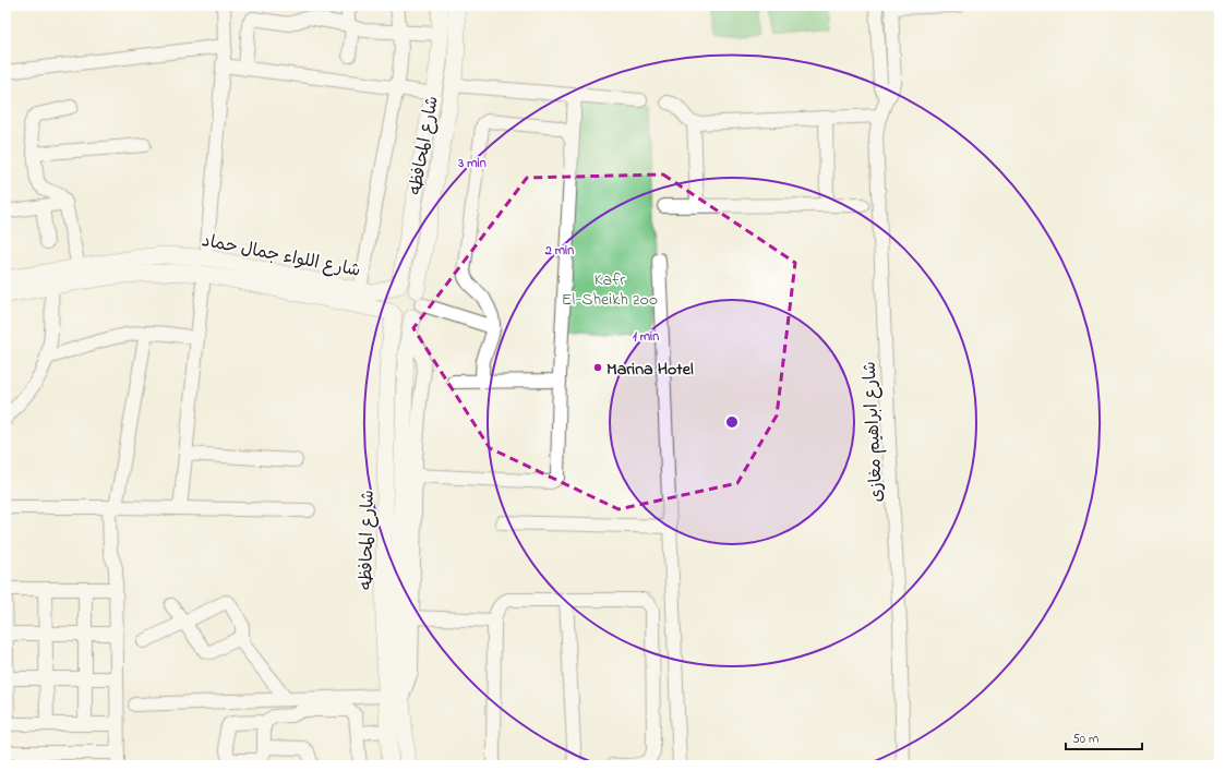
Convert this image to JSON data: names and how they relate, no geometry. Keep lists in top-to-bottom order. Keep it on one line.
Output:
{"streets":{"main road":["شارع المحافظه","شارع اللواء جمال حماد"],"street":["شارع ابراهيم مغازى"]},"crossings":[["شارع المحافظه","شارع اللواء جمال حماد"]],"parks":["Kafr El-Sheikh zoo"],"places":["Marina Hotel"],"scale_bar":"50 m","rings":["3 min","2 min","1 min"]}
